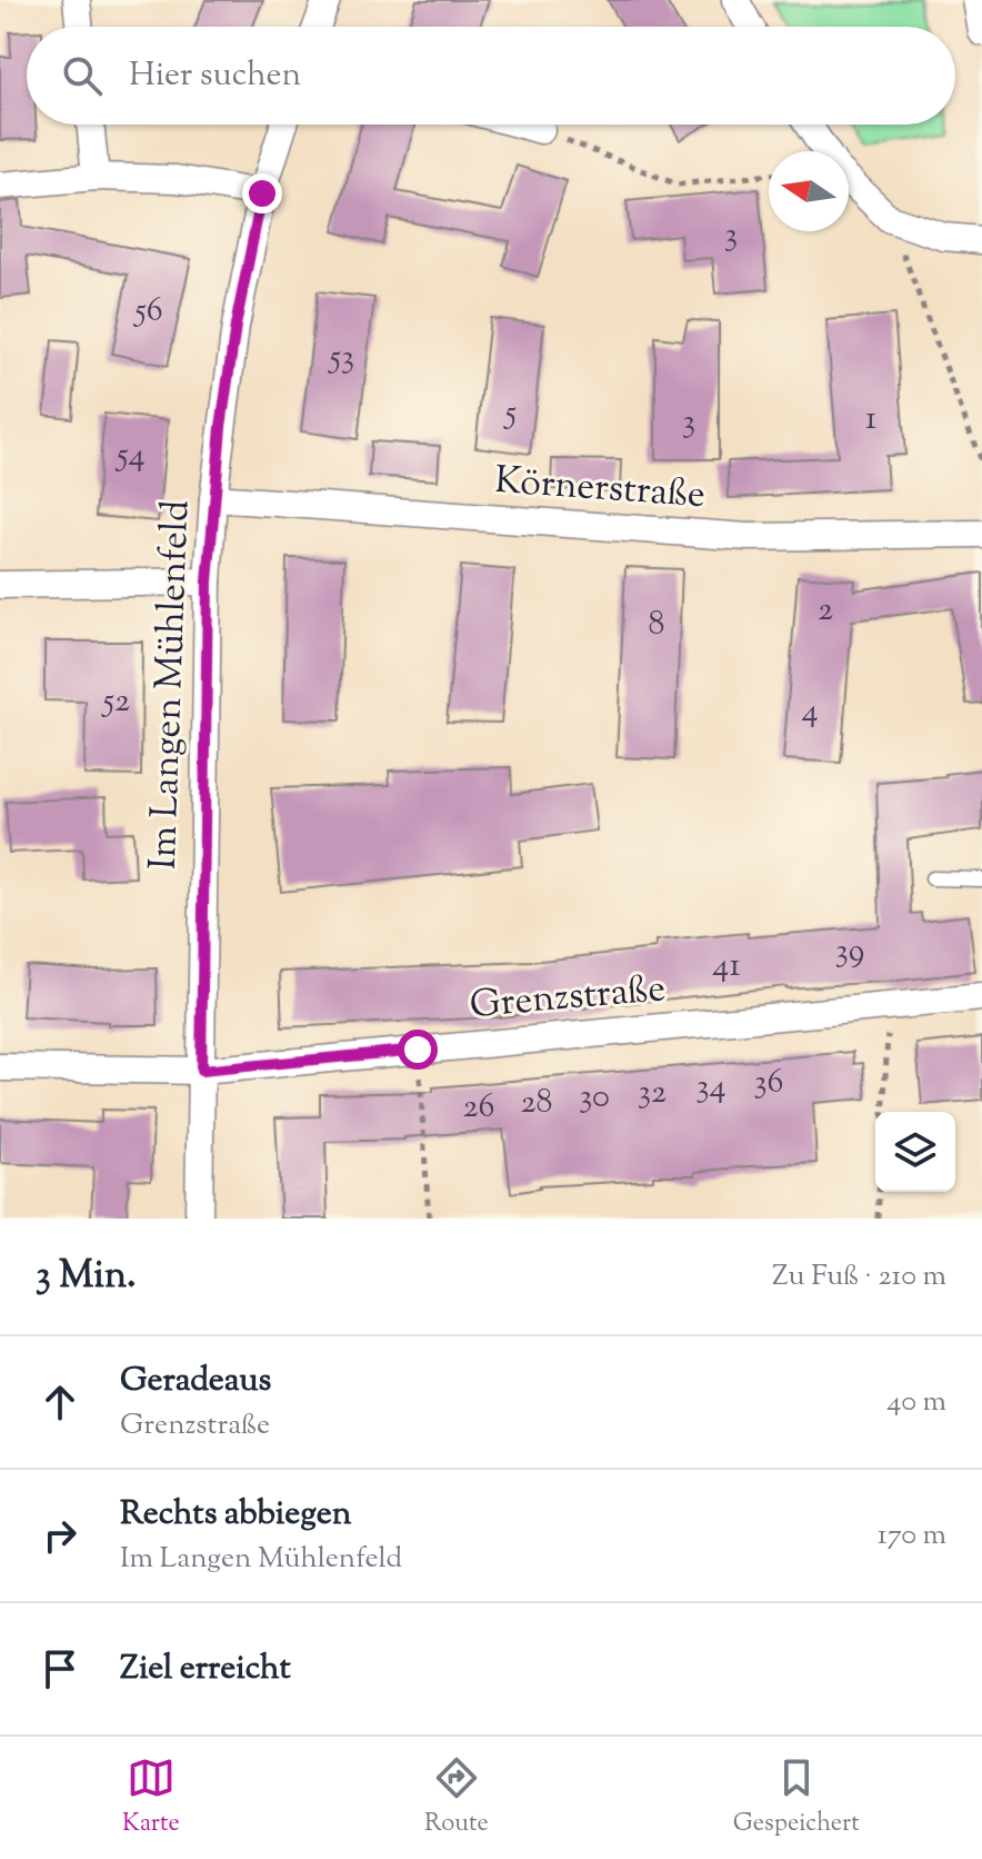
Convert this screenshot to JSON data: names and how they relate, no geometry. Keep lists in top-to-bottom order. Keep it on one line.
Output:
{"streets":{"street":["Körnerstraße","Im Langen Mühlenfeld","Grenzstraße"]},"crossings":[["Körnerstraße","Im Langen Mühlenfeld"],["Im Langen Mühlenfeld","Grenzstraße"]],"house_numbers":["3","56","53","5","1","3","54","2","8","52","4","39","41","36","34","32","30","28","26"],"north":"left","page":{"search":"Hier suchen","heading":["3 Min.","Zu Fuß · 210 m"],"list":[["Geradeaus","Grenzstraße","40 m"],["Rechts abbiegen","Im Langen Mühlenfeld","170 m"],"Ziel erreicht"],"nav":["Karte","Route","Gespeichert"]}}
